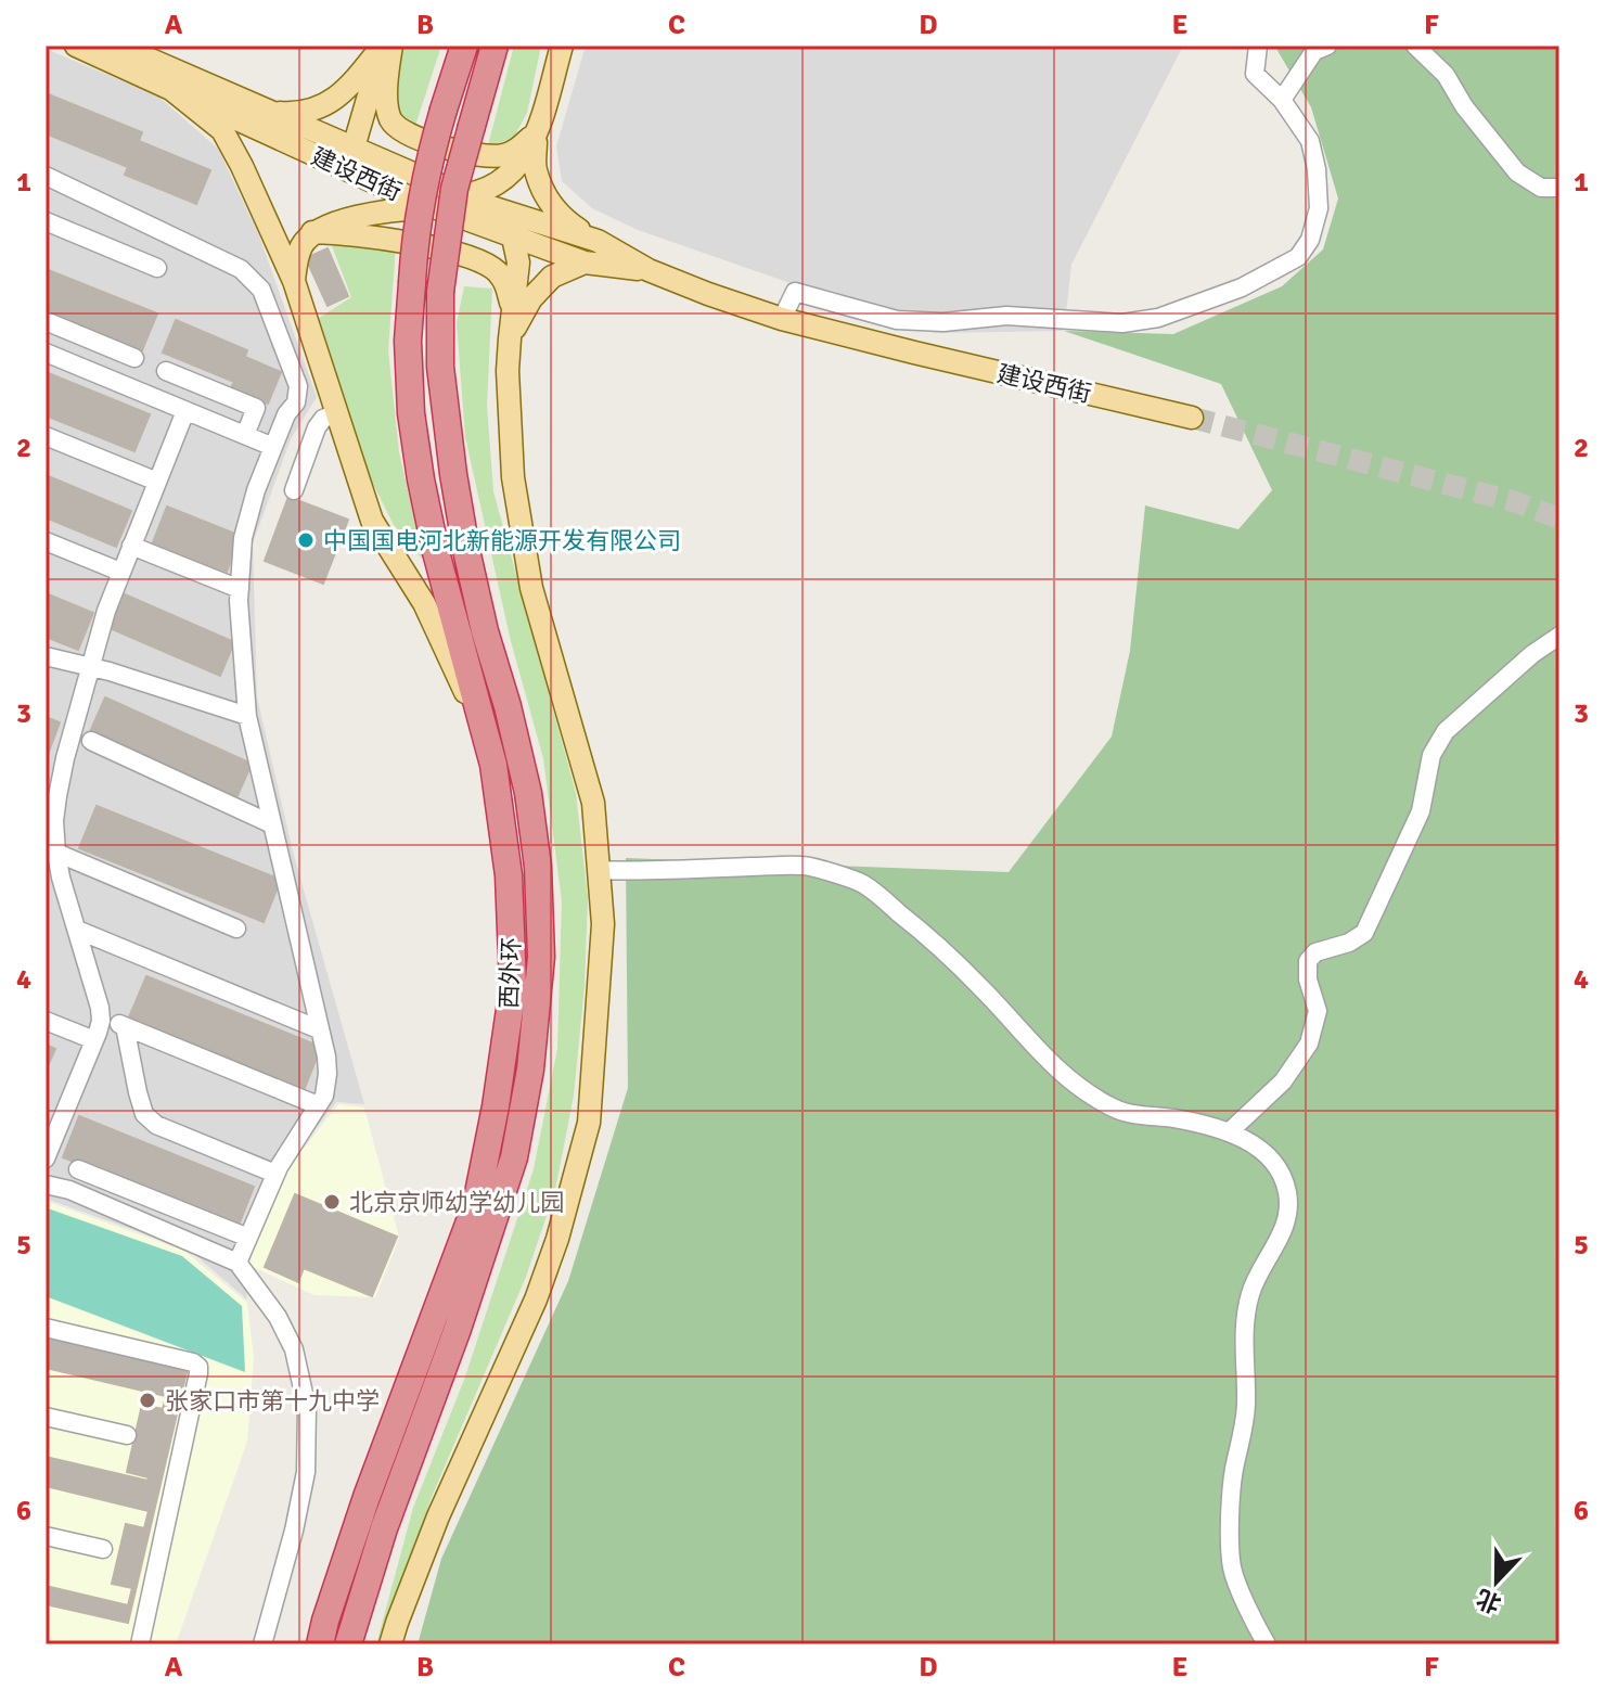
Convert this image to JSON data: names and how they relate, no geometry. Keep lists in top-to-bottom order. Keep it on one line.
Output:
{"streets":{"highway":["西外环"],"main road":["建设西街"]},"places":["中国国电河北新能源开发有限公司","北京京师幼学幼儿园","张家口市第十九中学"],"north":"bottom","grid":{"columns":["A","B","C","D","E","F"],"rows":["1","2","3","4","5","6"]}}
